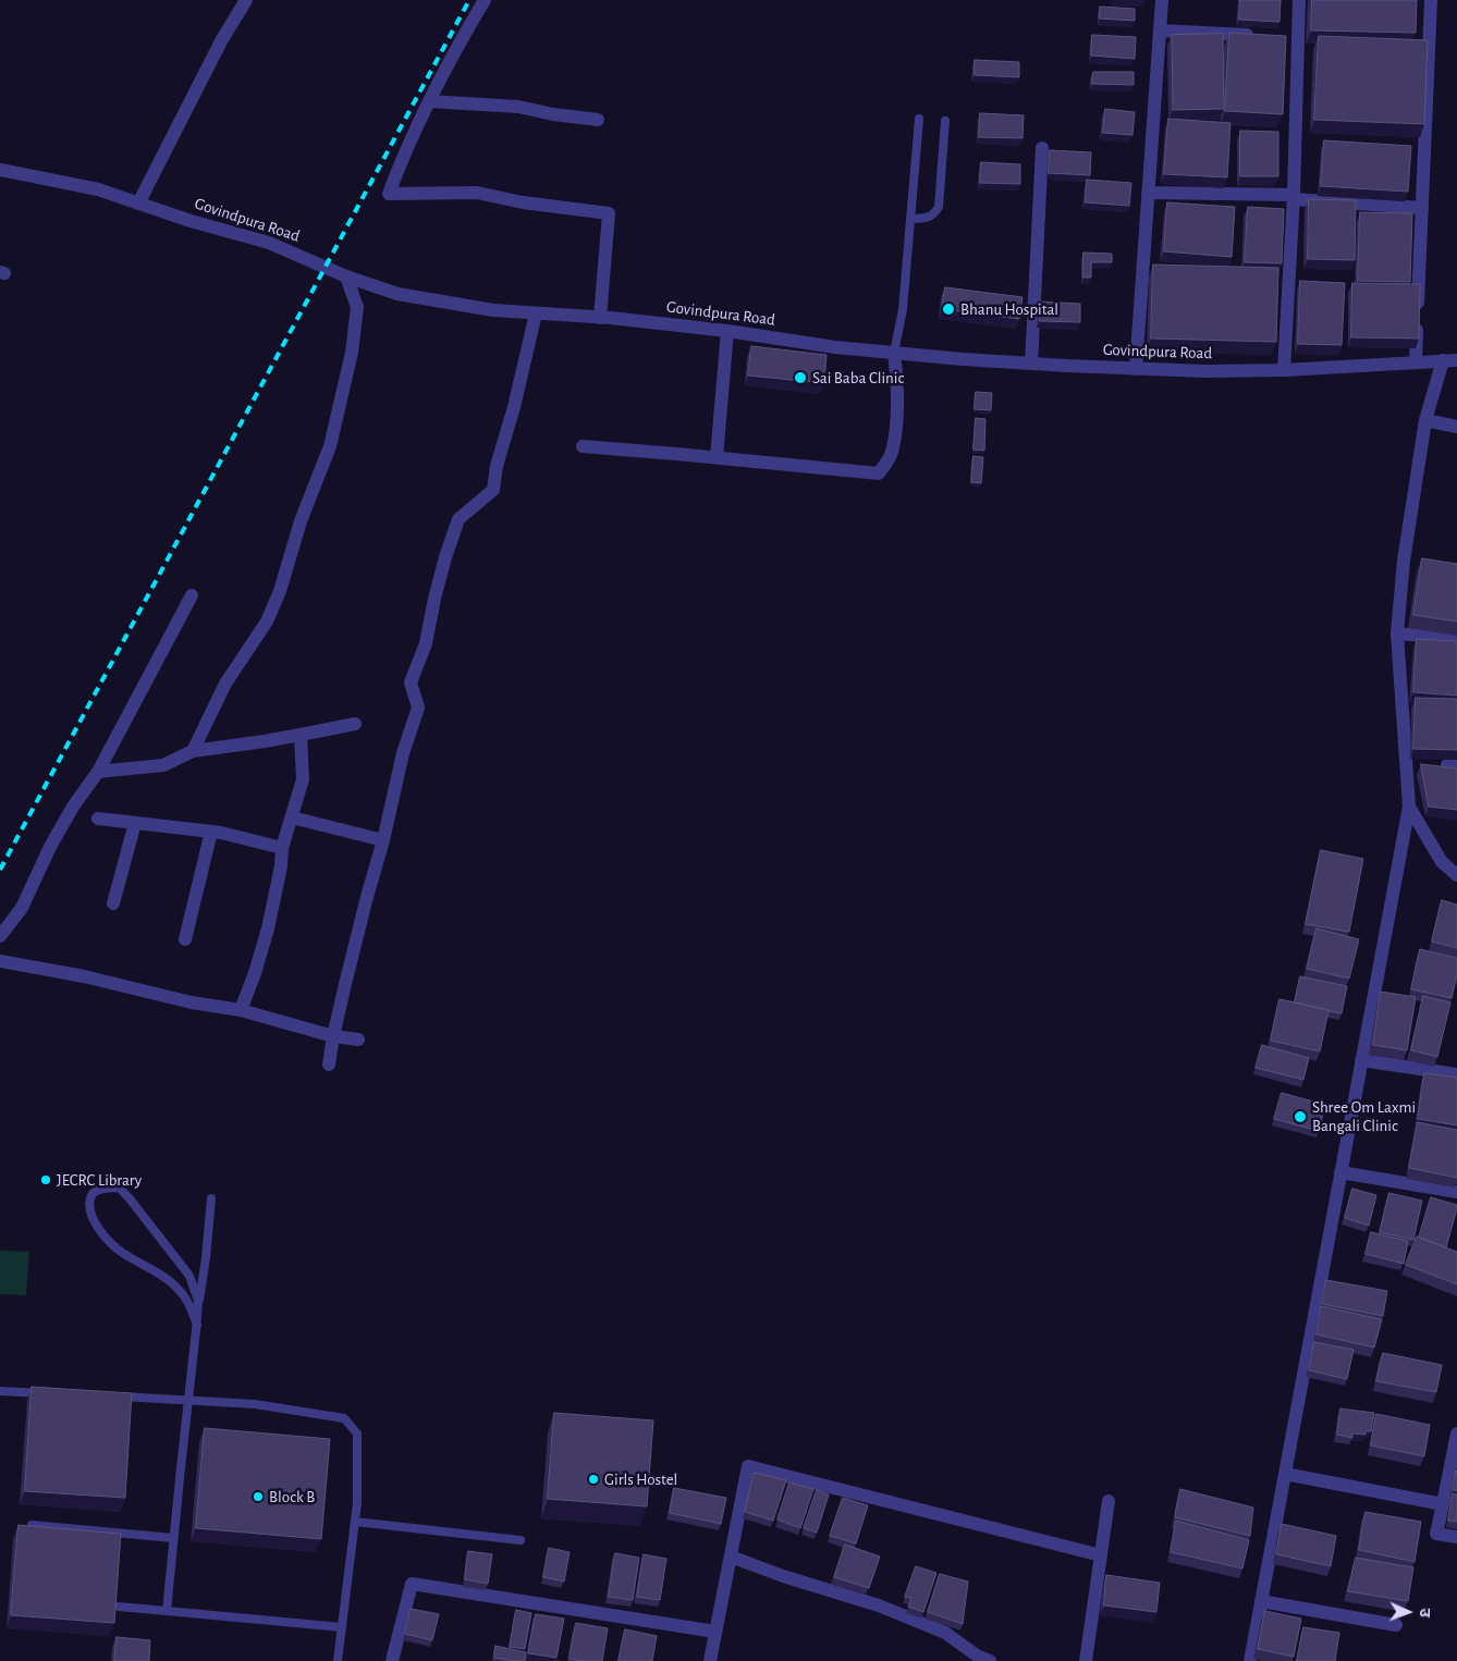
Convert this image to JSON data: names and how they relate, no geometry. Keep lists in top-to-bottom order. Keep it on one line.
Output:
{"streets":{"street":["Govindpura Road"]},"places":["Bhanu Hospital","Sai Baba Clinic","Shree Om Laxmi Bangali Clinic","JECRC Library","Girls Hostel","Block B"],"north":"right"}
